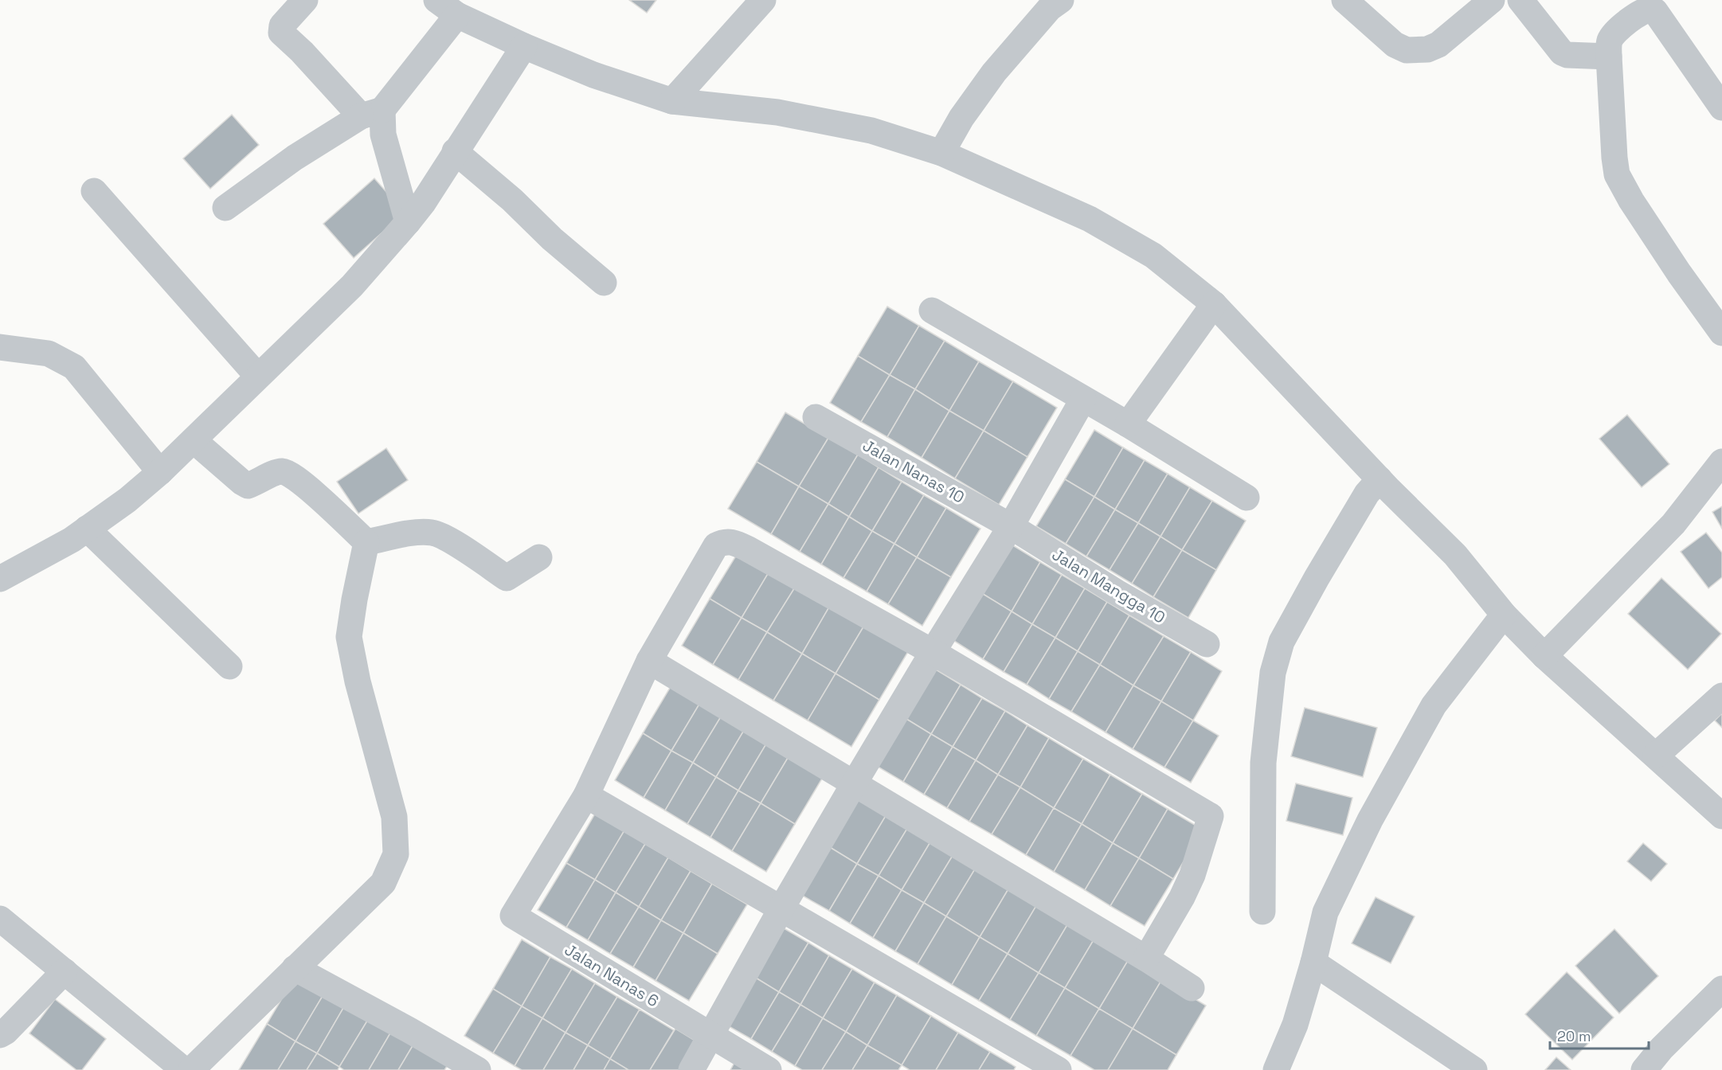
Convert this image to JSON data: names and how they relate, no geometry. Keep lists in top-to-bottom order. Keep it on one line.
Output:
{"streets":{"street":["Jalan Nanas 10","Jalan Mangga 10","Jalan Nanas 6"]},"crossings":[["Jalan Nanas 10","Jalan Mangga 10"]],"scale_bar":"20 m"}
